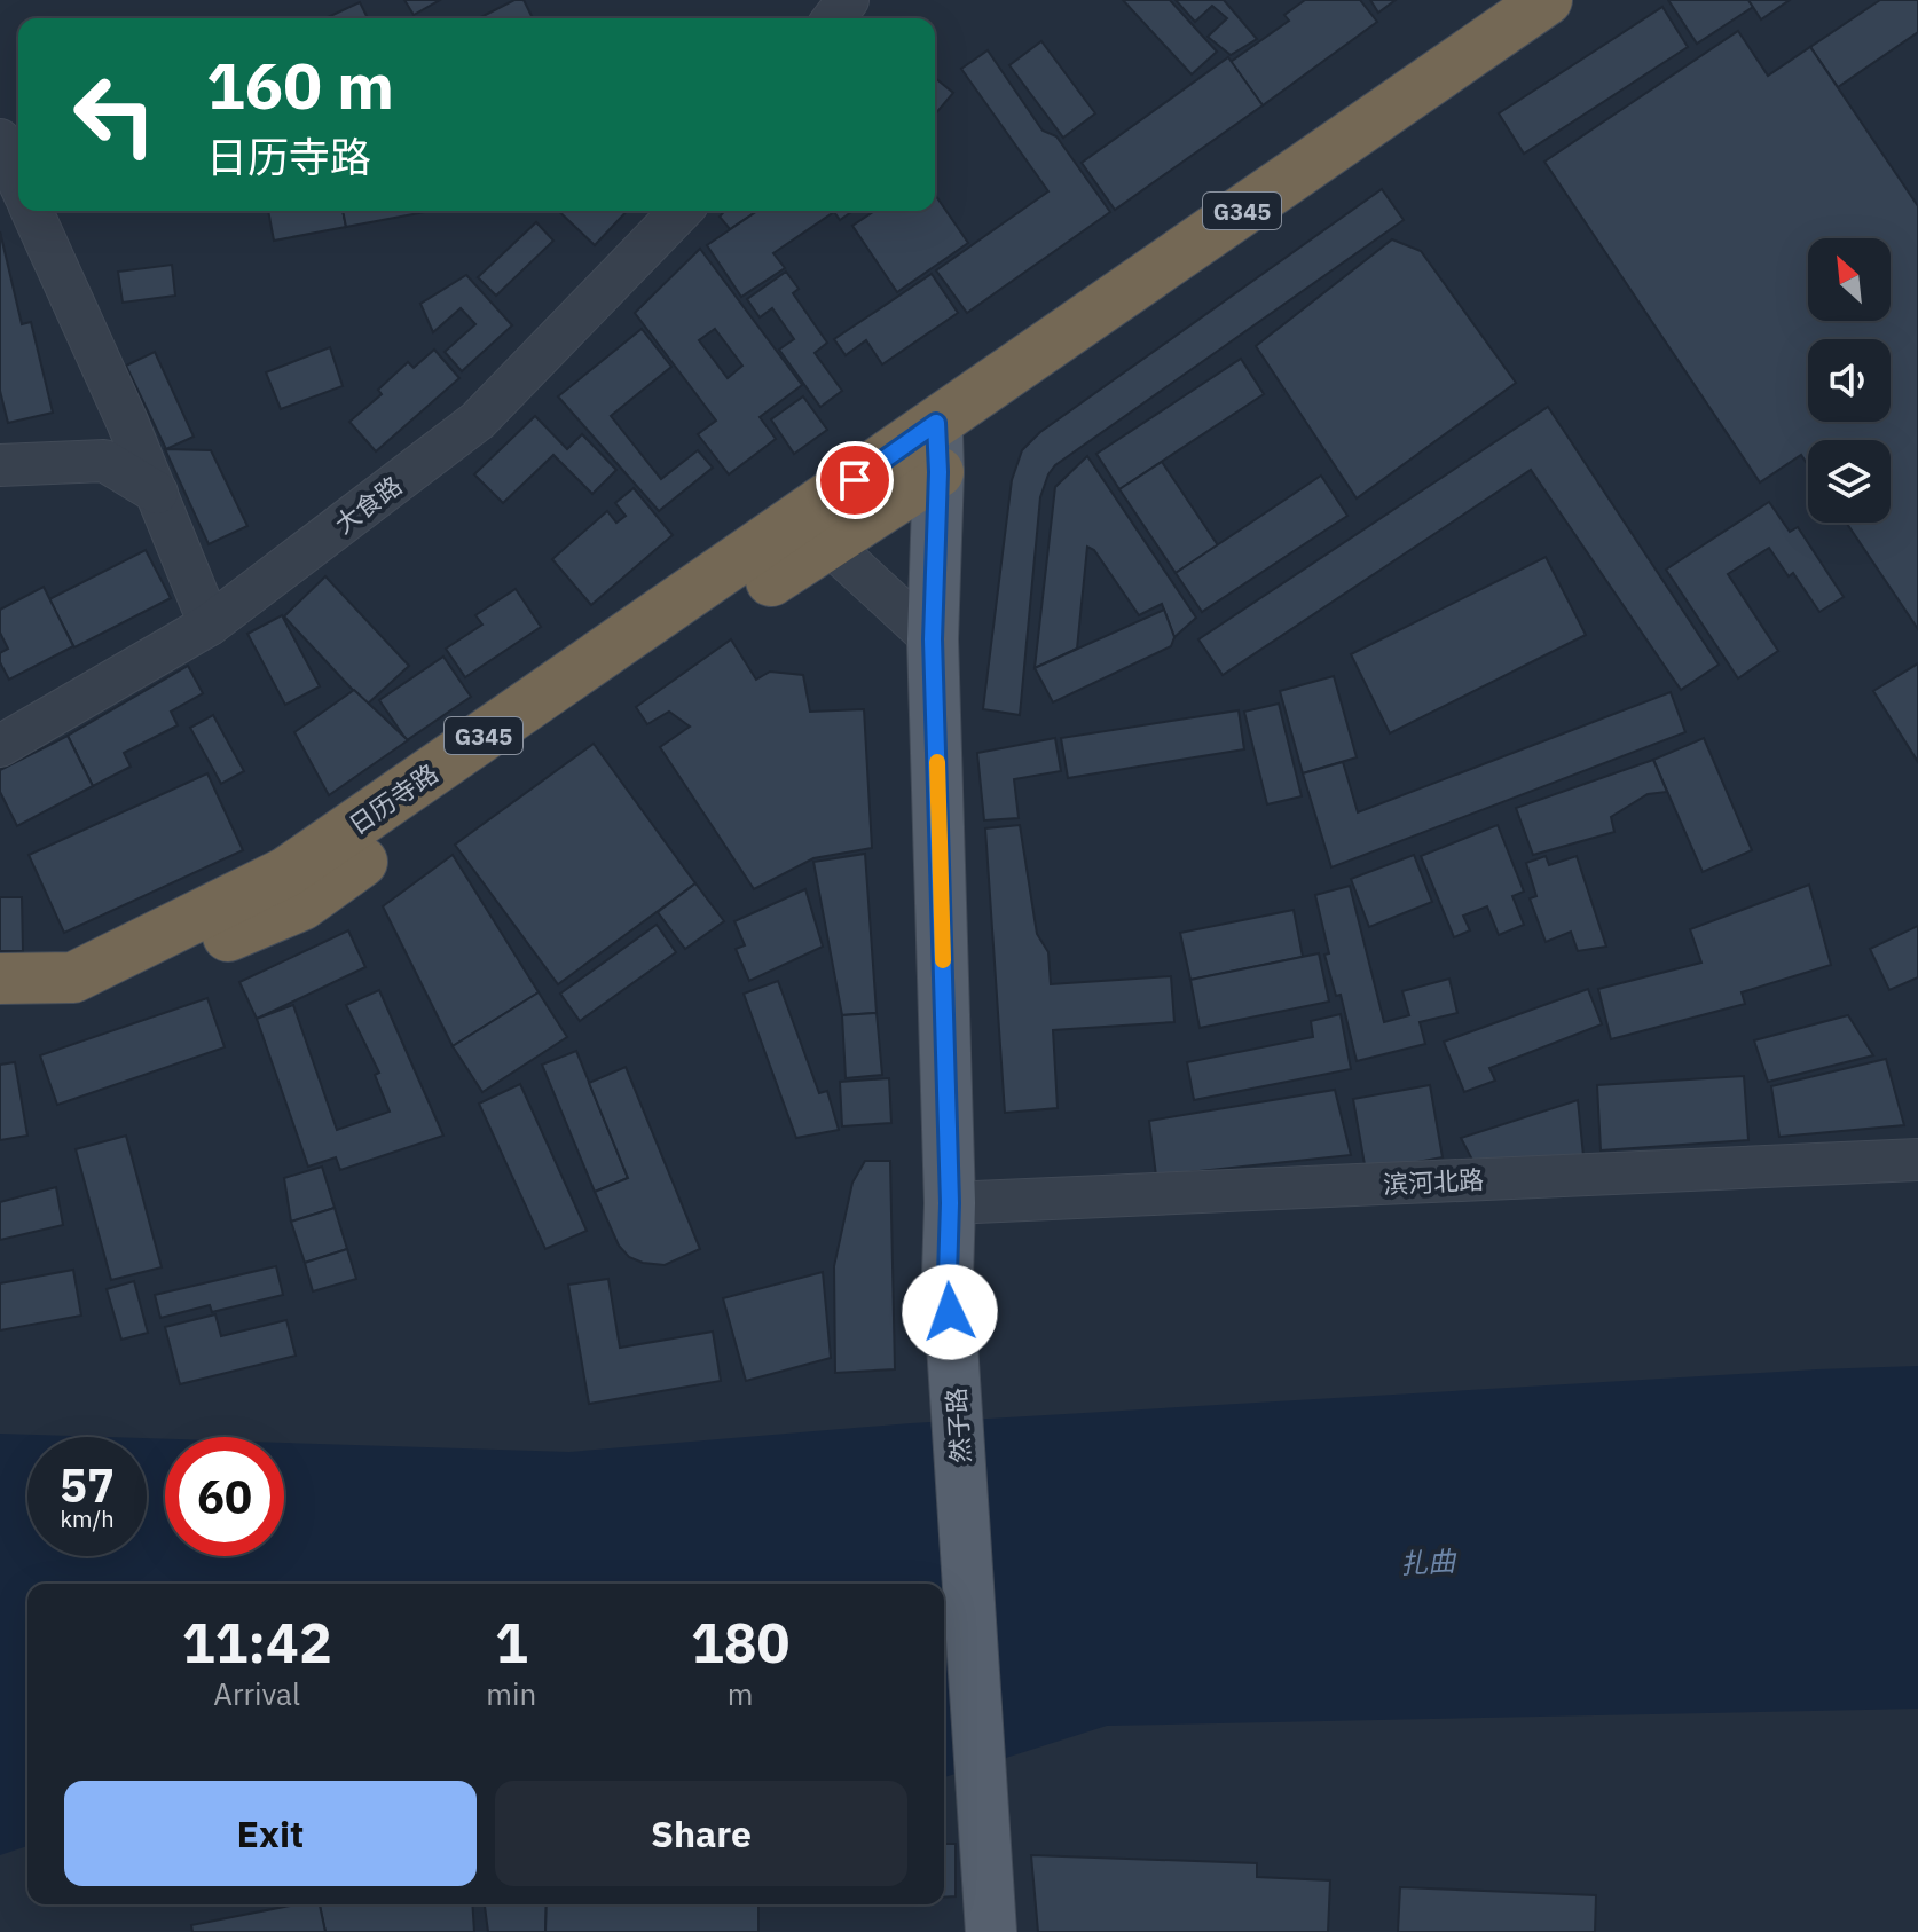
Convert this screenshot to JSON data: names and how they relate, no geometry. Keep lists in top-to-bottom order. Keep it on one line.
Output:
{"streets":{"highway":["G345","日历寺路"],"main road":["然子路"],"street":["大食路","滨河北路"]},"crossings":[["G345","日历寺路"],["G345","然子路"],["日历寺路","然子路"],["滨河北路","然子路"]],"water":["扎曲"],"north":"top left","page":{"turn":["160 m","日历寺路"],"speed":"57 km/h","limit":"60","eta":["11:42","Arrival","1","min","180","m"],"buttons":["Exit","Share"]}}
